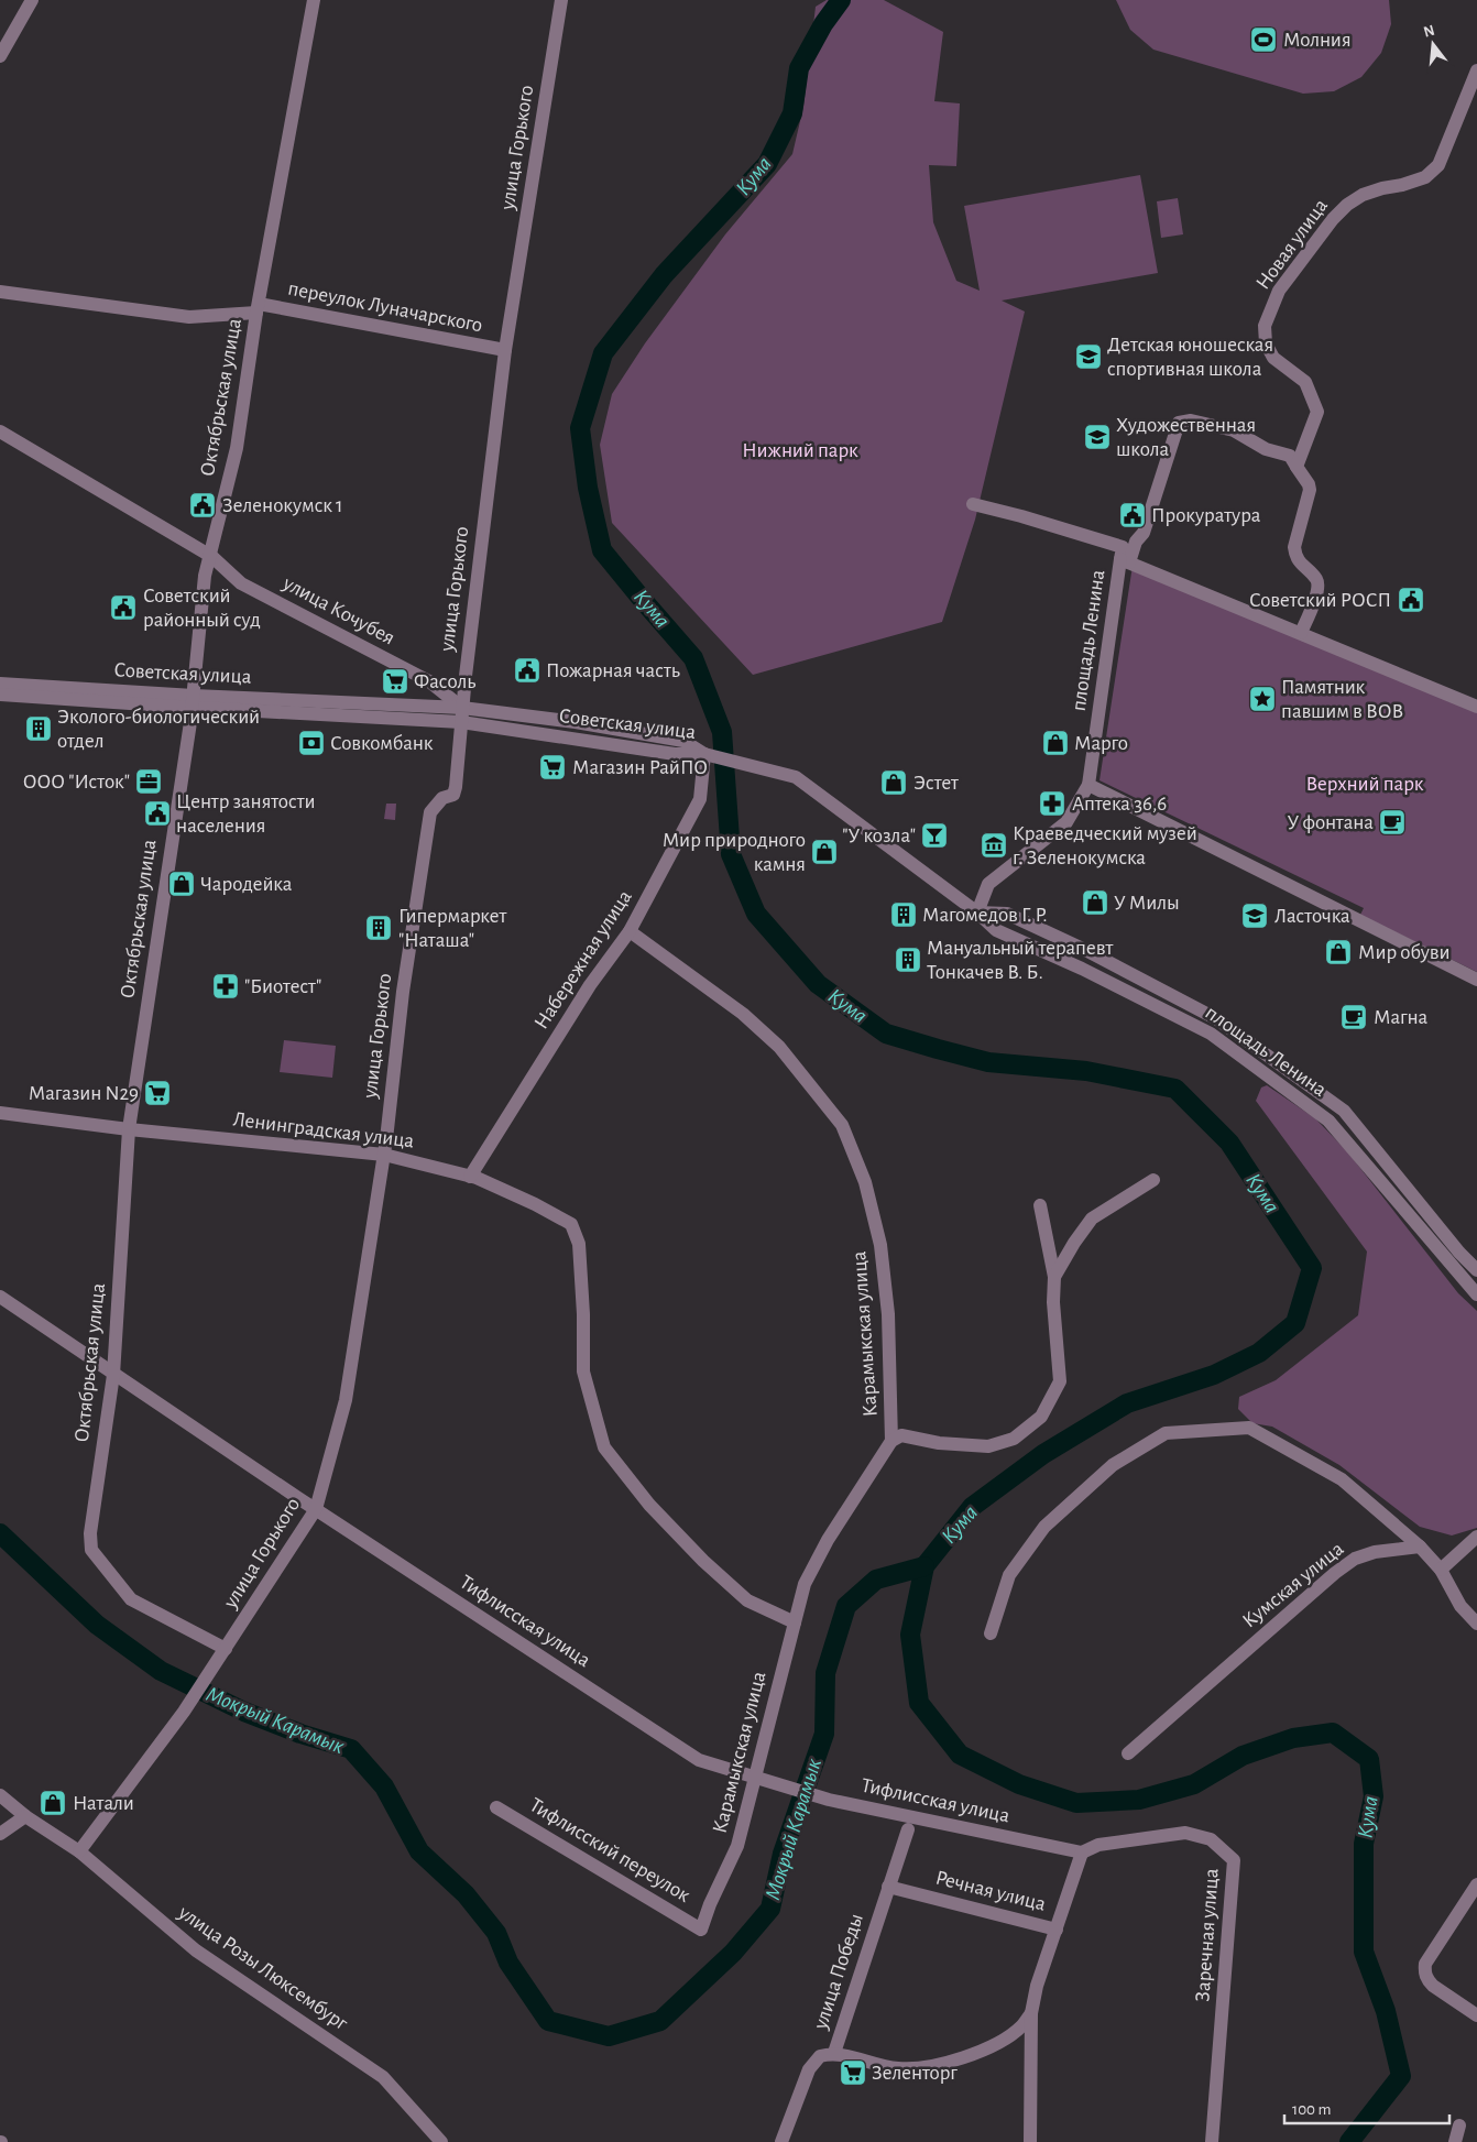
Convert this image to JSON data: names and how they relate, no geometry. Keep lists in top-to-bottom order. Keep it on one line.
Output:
{"streets":{"street":["улица Горького","Новая улица","переулок Луначарского","Октябрьская улица","улица Кочубея","площадь Ленина","Советская улица","Набережная улица","Ленинградская улица","Карамыкская улица","Кумская улица","Тифлисская улица","Тифлисский переулок","Речная улица","Заречная улица","улица Розы Люксембург","улица Победы"]},"crossings":[["улица Горького","переулок Луначарского"],["улица Горького","Октябрьская улица"],["улица Горького","улица Кочубея"],["улица Горького","Советская улица"],["улица Горького","Ленинградская улица"],["улица Горького","Тифлисская улица"],["улица Горького","улица Розы Люксембург"],["переулок Луначарского","Октябрьская улица"],["Октябрьская улица","улица Кочубея"],["Октябрьская улица","Советская улица"],["Октябрьская улица","Ленинградская улица"],["Октябрьская улица","Тифлисская улица"],["улица Кочубея","Советская улица"],["площадь Ленина","Советская улица"],["площадь Ленина","Набережная улица"],["Советская улица","Набережная улица"],["Набережная улица","Ленинградская улица"],["Набережная улица","Карамыкская улица"],["Ленинградская улица","Карамыкская улица"],["Карамыкская улица","Тифлисская улица"],["Карамыкская улица","Тифлисский переулок"],["Тифлисская улица","Речная улица"],["Тифлисская улица","Заречная улица"],["Речная улица","Заречная улица"],["Речная улица","улица Победы"]],"water":["Кума","Мокрый Карамык"],"parks":["Нижний парк","Верхний парк"],"places":{"sports":["Молния"],"school or university":["Детская юношеская спортивная школа","Художественная школа","Ласточка"],"public building":["Зеленокумск 1","Прокуратура","Советский РОСП","Советский районный суд","Пожарная часть","Центр занятости населения"],"supermarket":["Фасоль","Магазин РайПО","Магазин N29","Зеленторг"],"place":["Памятник павшим в ВОВ"],"building":["Эколого-биологический отдел","Магомедов Г. Р.","Гипермаркет \"Наташа\"","Мануальный терапевт Тонкачев В. Б."],"bank":["Совкомбанк"],"shop":["Марго","Эстет","Мир природного камня","Чародейка","У Милы","Мир обуви","Натали"],"office":["ООО \"Исток\""],"pharmacy":["Аптека 36,6","\"Биотест\""],"cafe":["У фонтана","Магна"],"bar":["\"У козла\""],"museum":["Краеведческий музей г. Зеленокумска"]},"scale_bar":"100 m","north":"top"}
